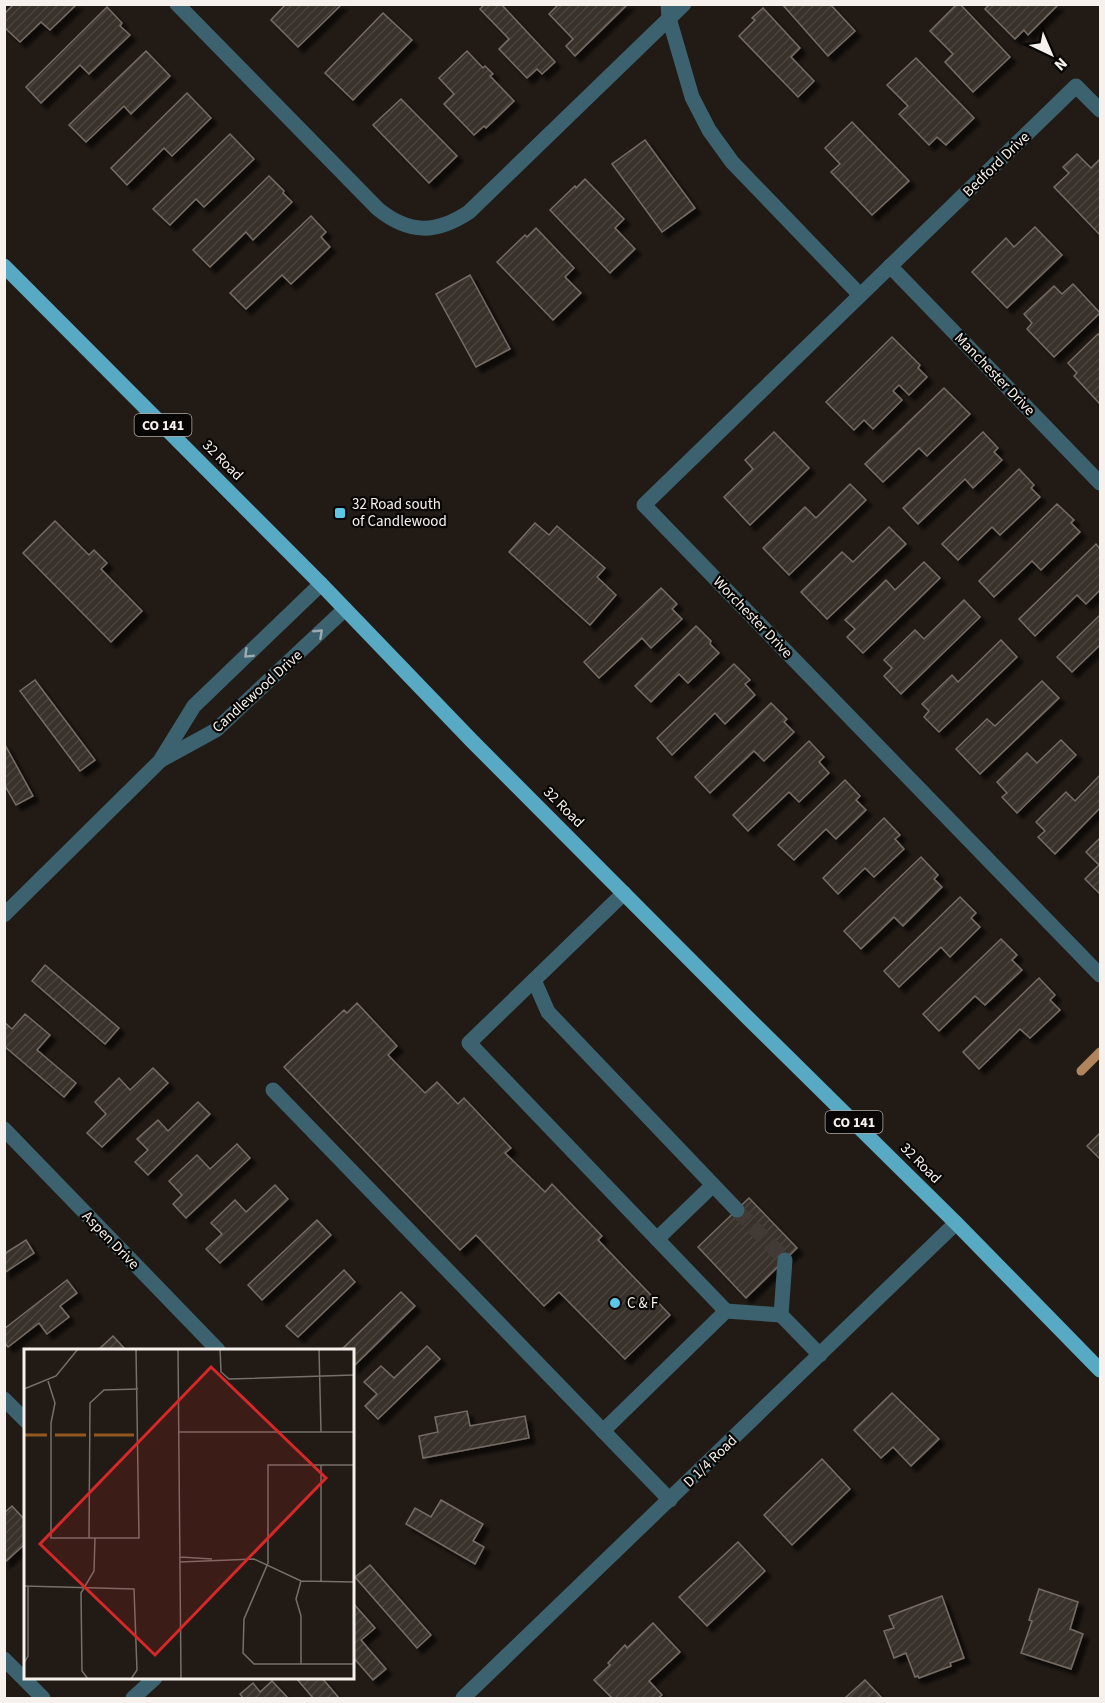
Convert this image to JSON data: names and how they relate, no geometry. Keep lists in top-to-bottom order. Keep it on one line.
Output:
{"streets":{"main road":["CO 141","32 Road"],"street":["Bedford Drive","Manchester Drive","Worchester Drive","Candlewood Drive","Aspen Drive","D 1/4 Road"]},"crossings":[["Bedford Drive","Manchester Drive"],["Bedford Drive","Worchester Drive"],["Manchester Drive","Worchester Drive"],["32 Road","Candlewood Drive"],["32 Road","D 1/4 Road"]],"places":{"transit":["32 Road south of Candlewood"],"other":["C & F"]},"north":"bottom right"}
